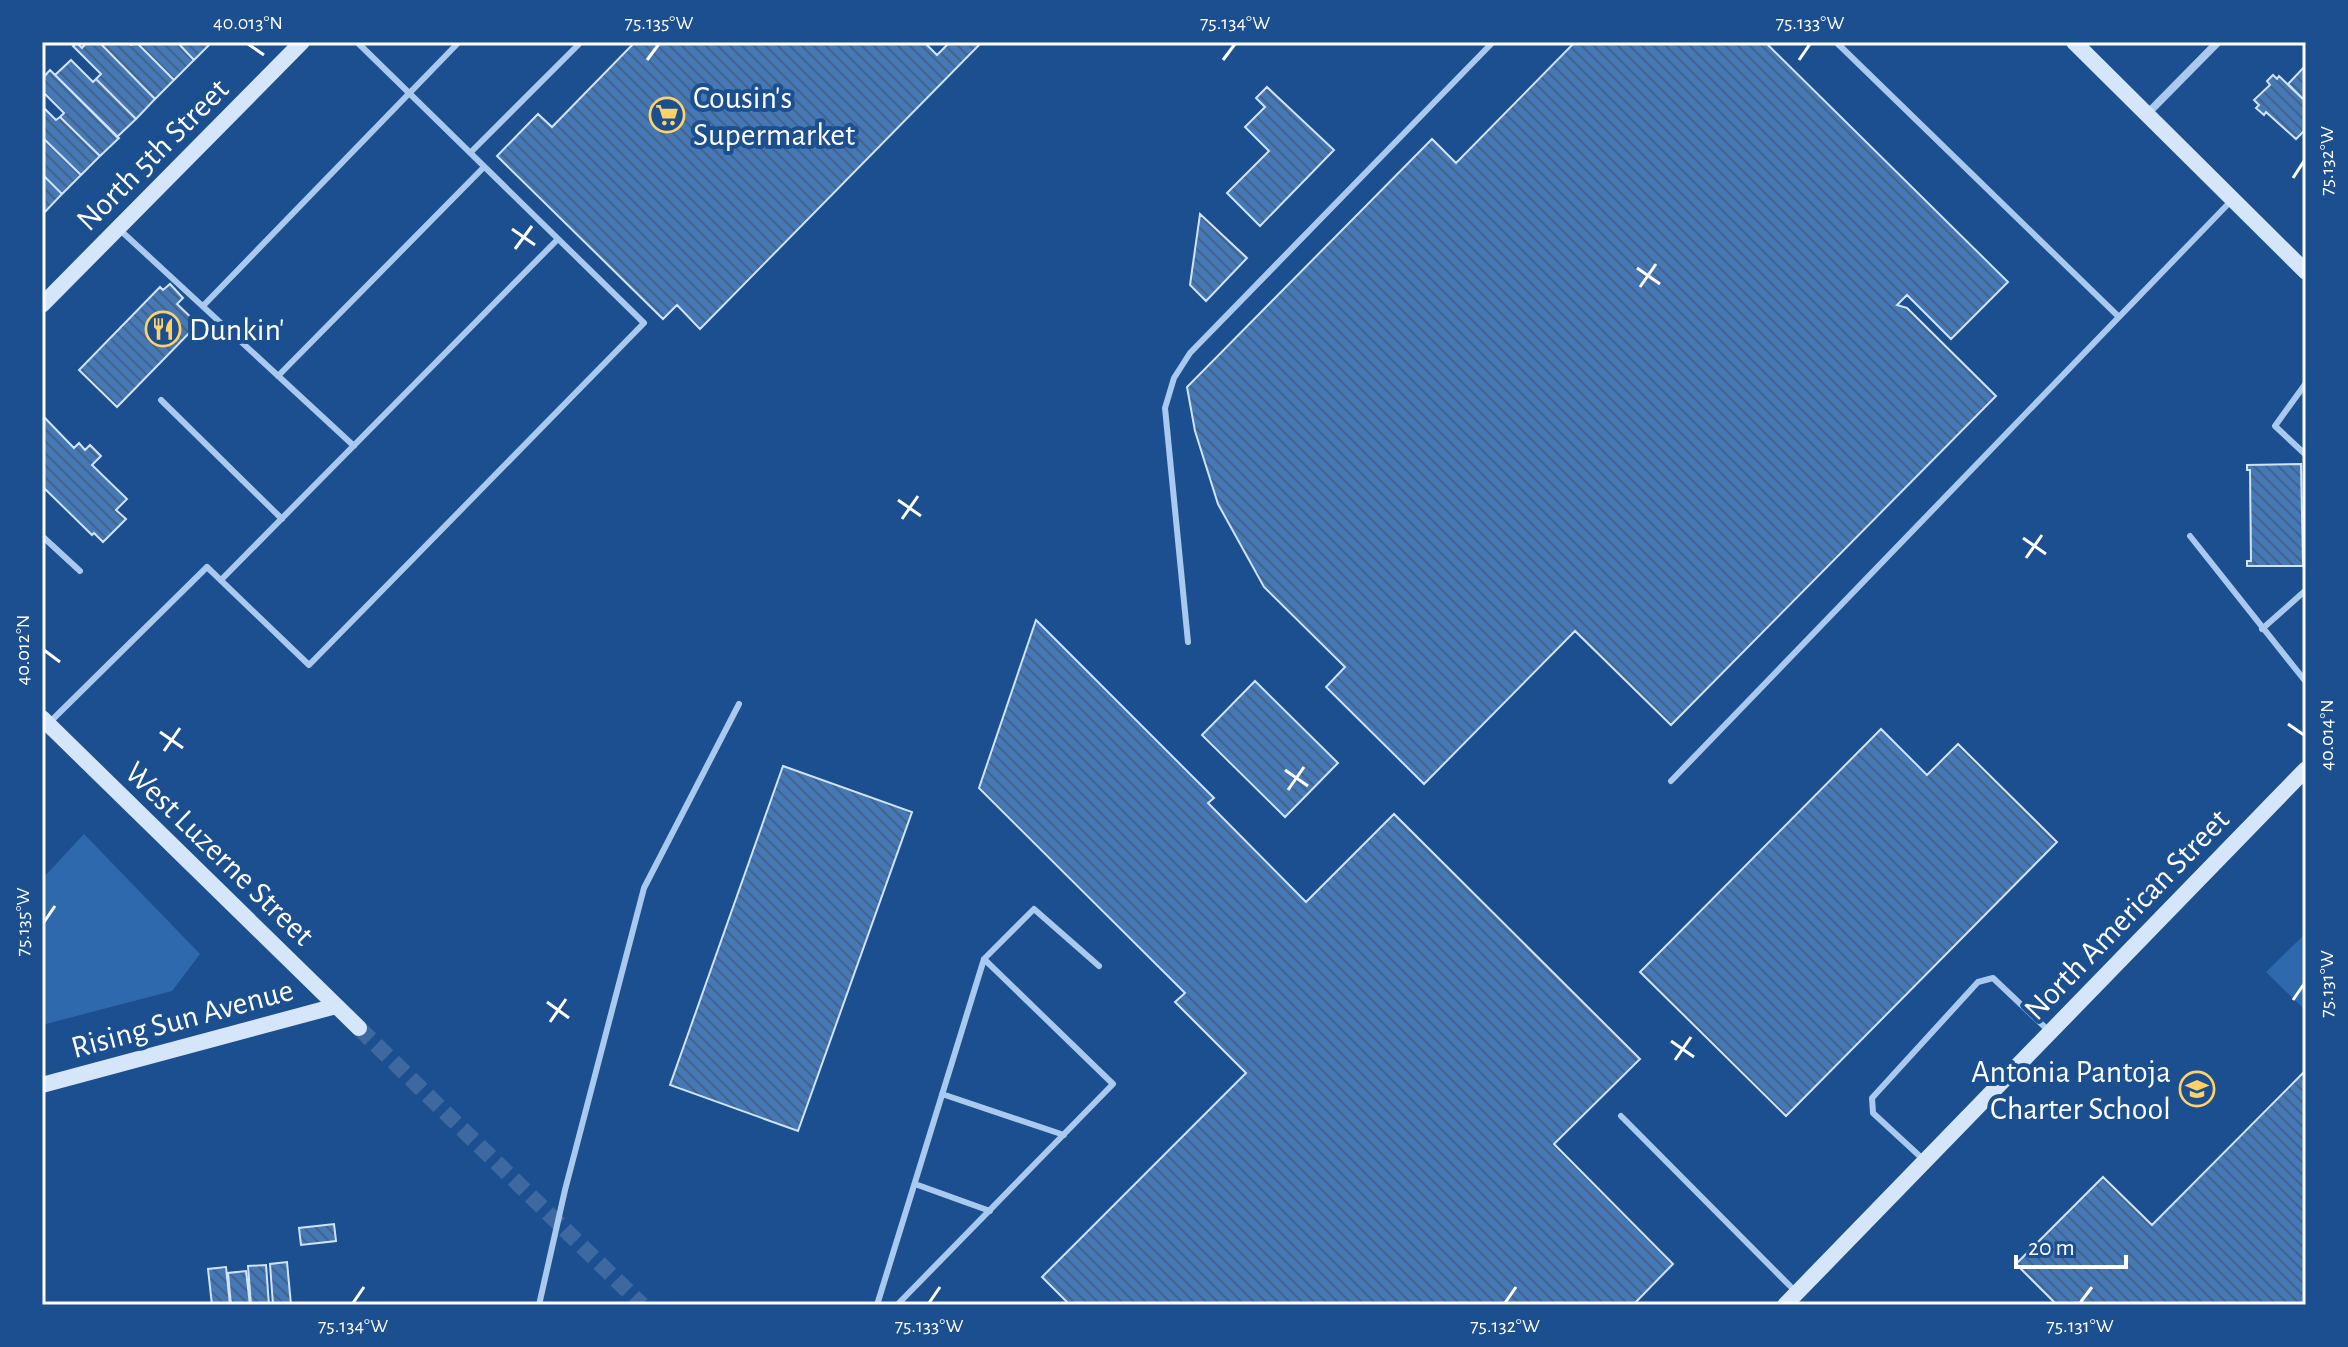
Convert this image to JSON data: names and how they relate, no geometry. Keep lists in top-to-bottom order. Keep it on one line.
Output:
{"streets":{"street":["North 5th Street","West Luzerne Street","North American Street","Rising Sun Avenue"]},"crossings":[["West Luzerne Street","Rising Sun Avenue"]],"places":{"supermarket":["Cousin's Supermarket"],"restaurant":["Dunkin'"],"school or university":["Antonia Pantoja Charter School"]},"scale_bar":"20 m","coordinates":["40.013°N","75.135°W","75.134°W","75.133°W","75.132°W","40.012°N","40.014°N","75.131°W"]}
